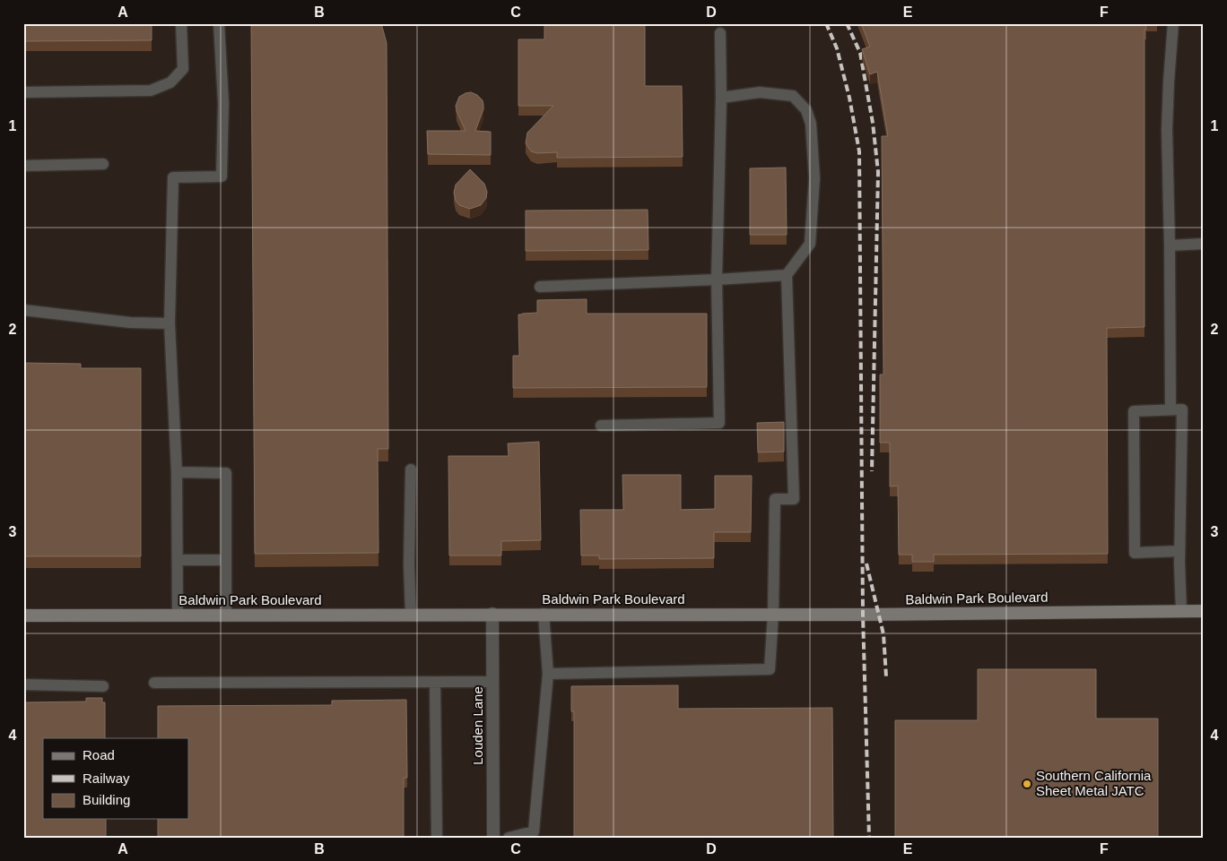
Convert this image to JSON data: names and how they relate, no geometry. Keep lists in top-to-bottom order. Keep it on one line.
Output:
{"streets":{"main road":["Baldwin Park Boulevard"],"street":["Louden Lane"]},"crossings":[["Baldwin Park Boulevard","Louden Lane"]],"places":["Southern California Sheet Metal JATC"],"legend":["Road","Railway","Building"],"grid":{"columns":["A","B","C","D","E","F"],"rows":["1","2","3","4"]}}
